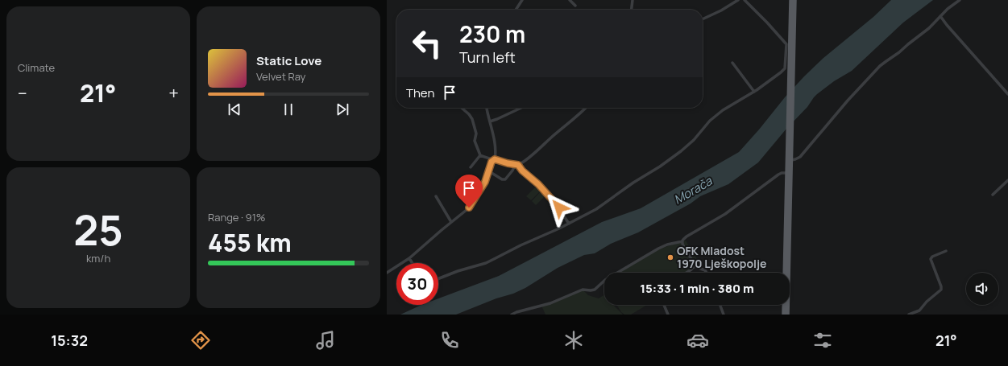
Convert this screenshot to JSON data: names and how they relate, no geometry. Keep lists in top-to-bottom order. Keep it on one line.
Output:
{"water":["Morača"],"places":["OFK Mladost 1970 Lješkopolje"],"page":{"tile":["Climate",["25","km/h"],["Range · 91%","455 km"]],"turn":["230 m","Turn left"],"song":["Static Love","Velvet Ray"],"then":"Then","heat":["−","21°","+"],"limit":"30","trip":"15:33 · 1 min · 380 m","tabs":["15:32","21°"]}}
